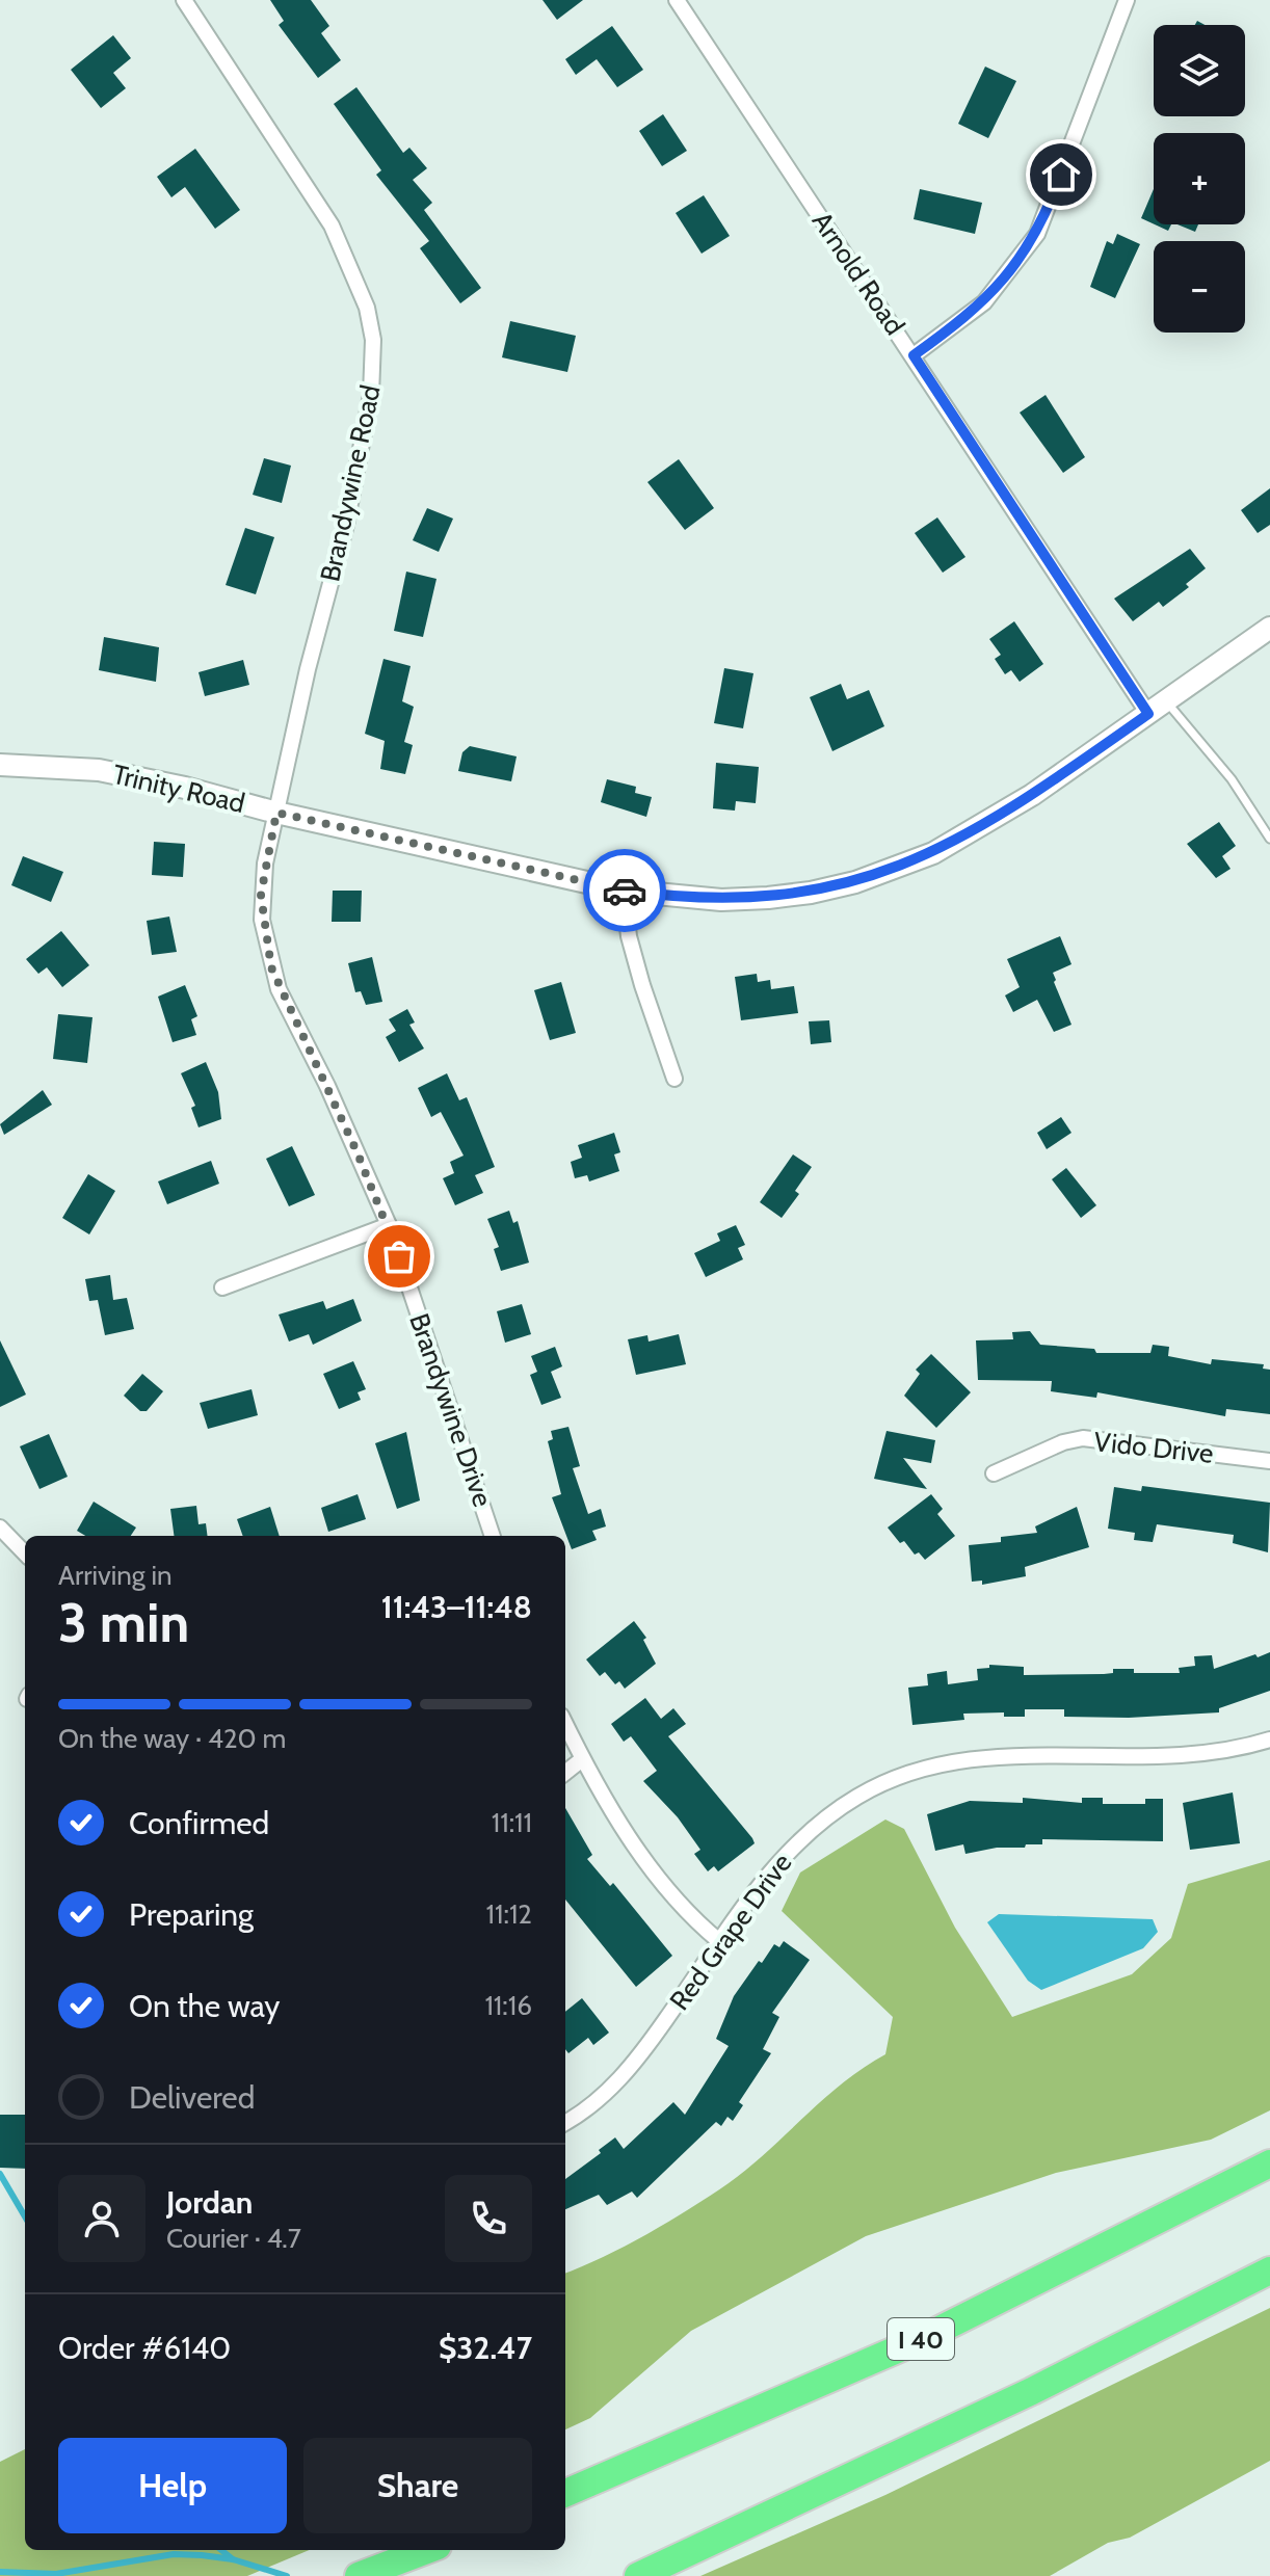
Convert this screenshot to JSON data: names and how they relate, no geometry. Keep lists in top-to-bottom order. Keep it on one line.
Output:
{"streets":{"highway":["I 40"],"main road":["Trinity Road"],"street":["Arnold Road","Brandywine Road","Brandywine Drive","Vido Drive","Red Grape Drive"]},"crossings":[["Arnold Road","Trinity Road"],["Brandywine Road","Trinity Road"],["Brandywine Road","Brandywine Drive"],["Trinity Road","Brandywine Drive"]],"page":{"map_buttons":["+","−"],"heading":["3 min","Arriving in","11:43–11:48"],"panel":["Jordan","Courier · 4.7","Order #6140","$32.47"],"bar":"On the way · 420 m","list":[["Confirmed","11:11"],["Preparing","11:12"],["On the way","11:16"],"Delivered"],"buttons":["Help","Share"]}}
